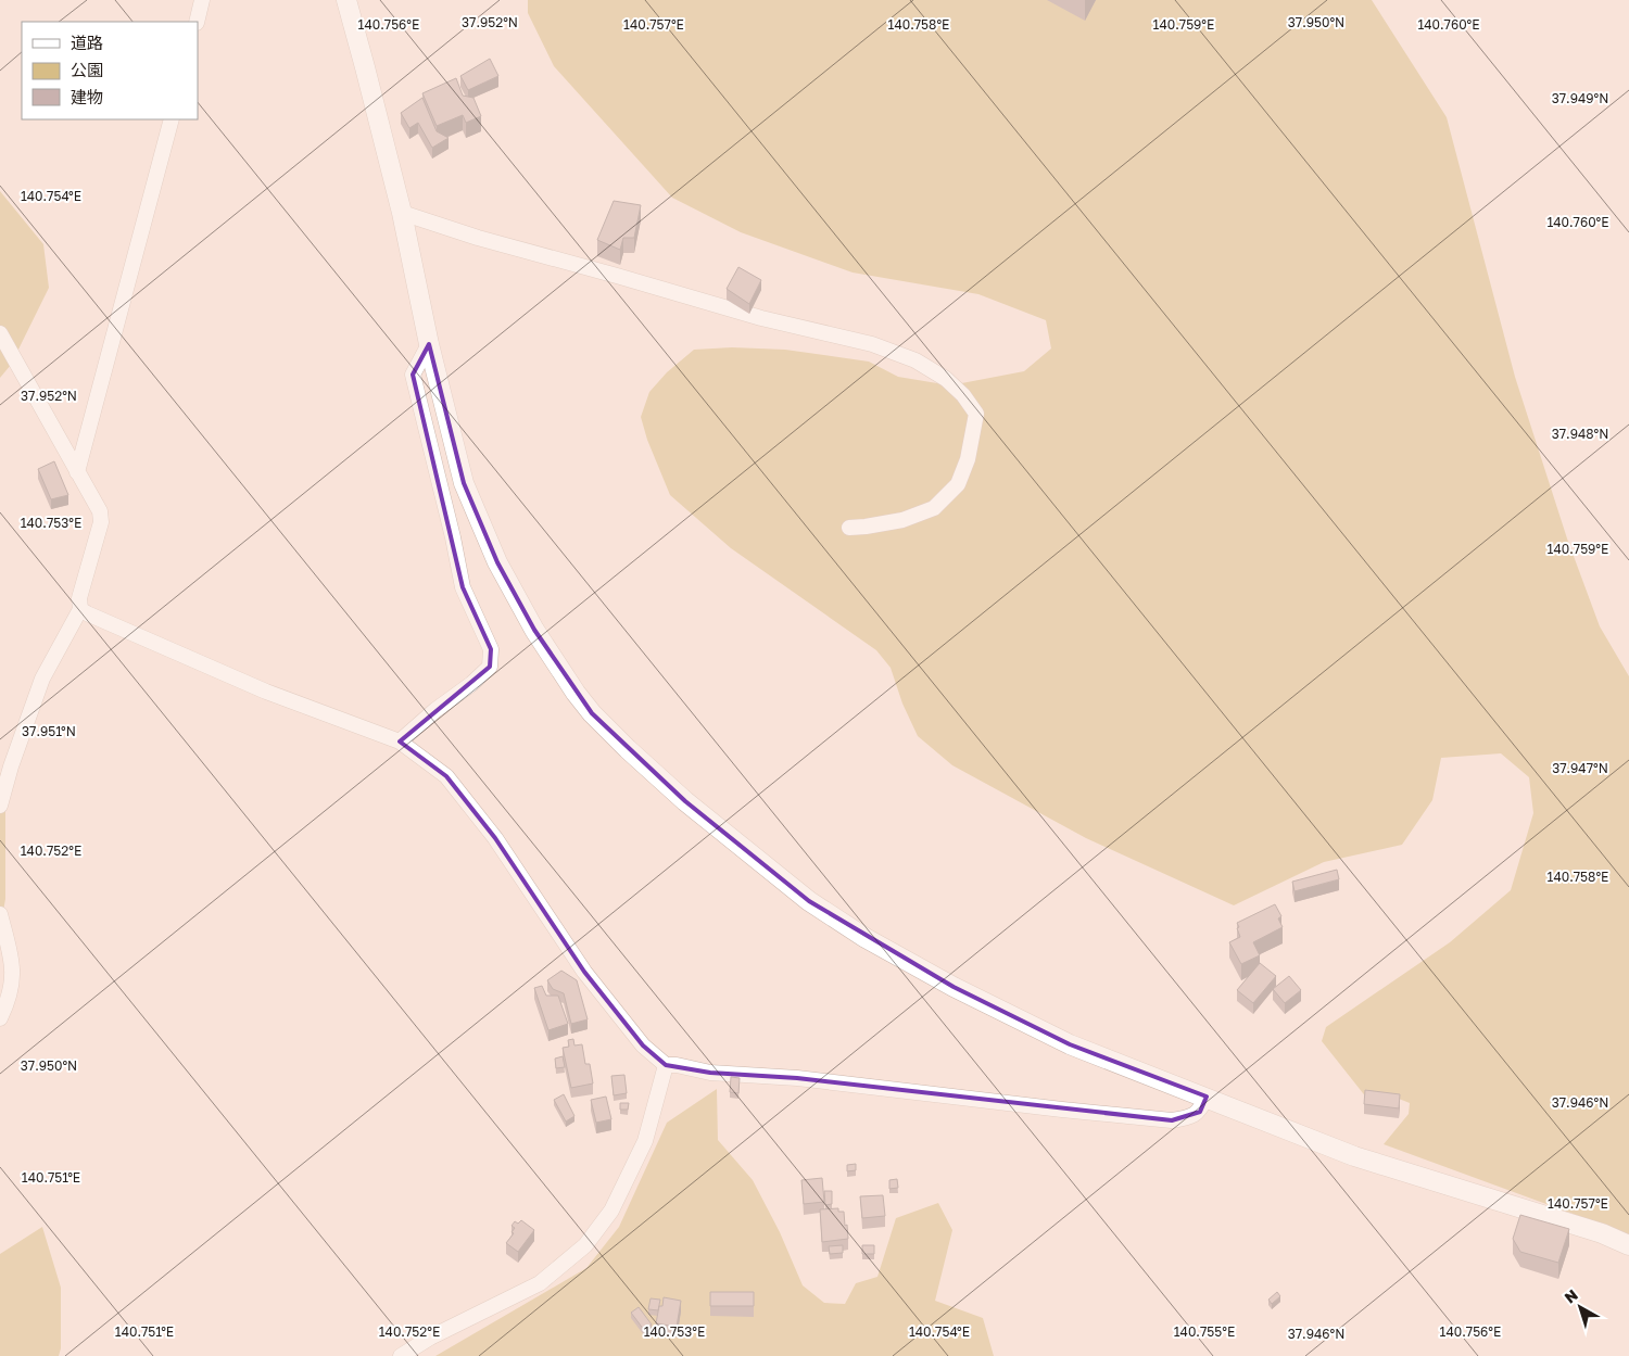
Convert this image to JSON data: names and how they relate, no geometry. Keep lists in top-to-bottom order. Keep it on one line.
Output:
{"legend":["道路","公園","建物"],"north":"top left","coordinates":["37.952°N","37.950°N","140.757°E","140.756°E","140.758°E","140.759°E","140.760°E","37.949°N","140.754°E","37.948°N","140.753°E","37.951°N","37.947°N","140.752°E","37.946°N","140.751°E","140.755°E"]}
